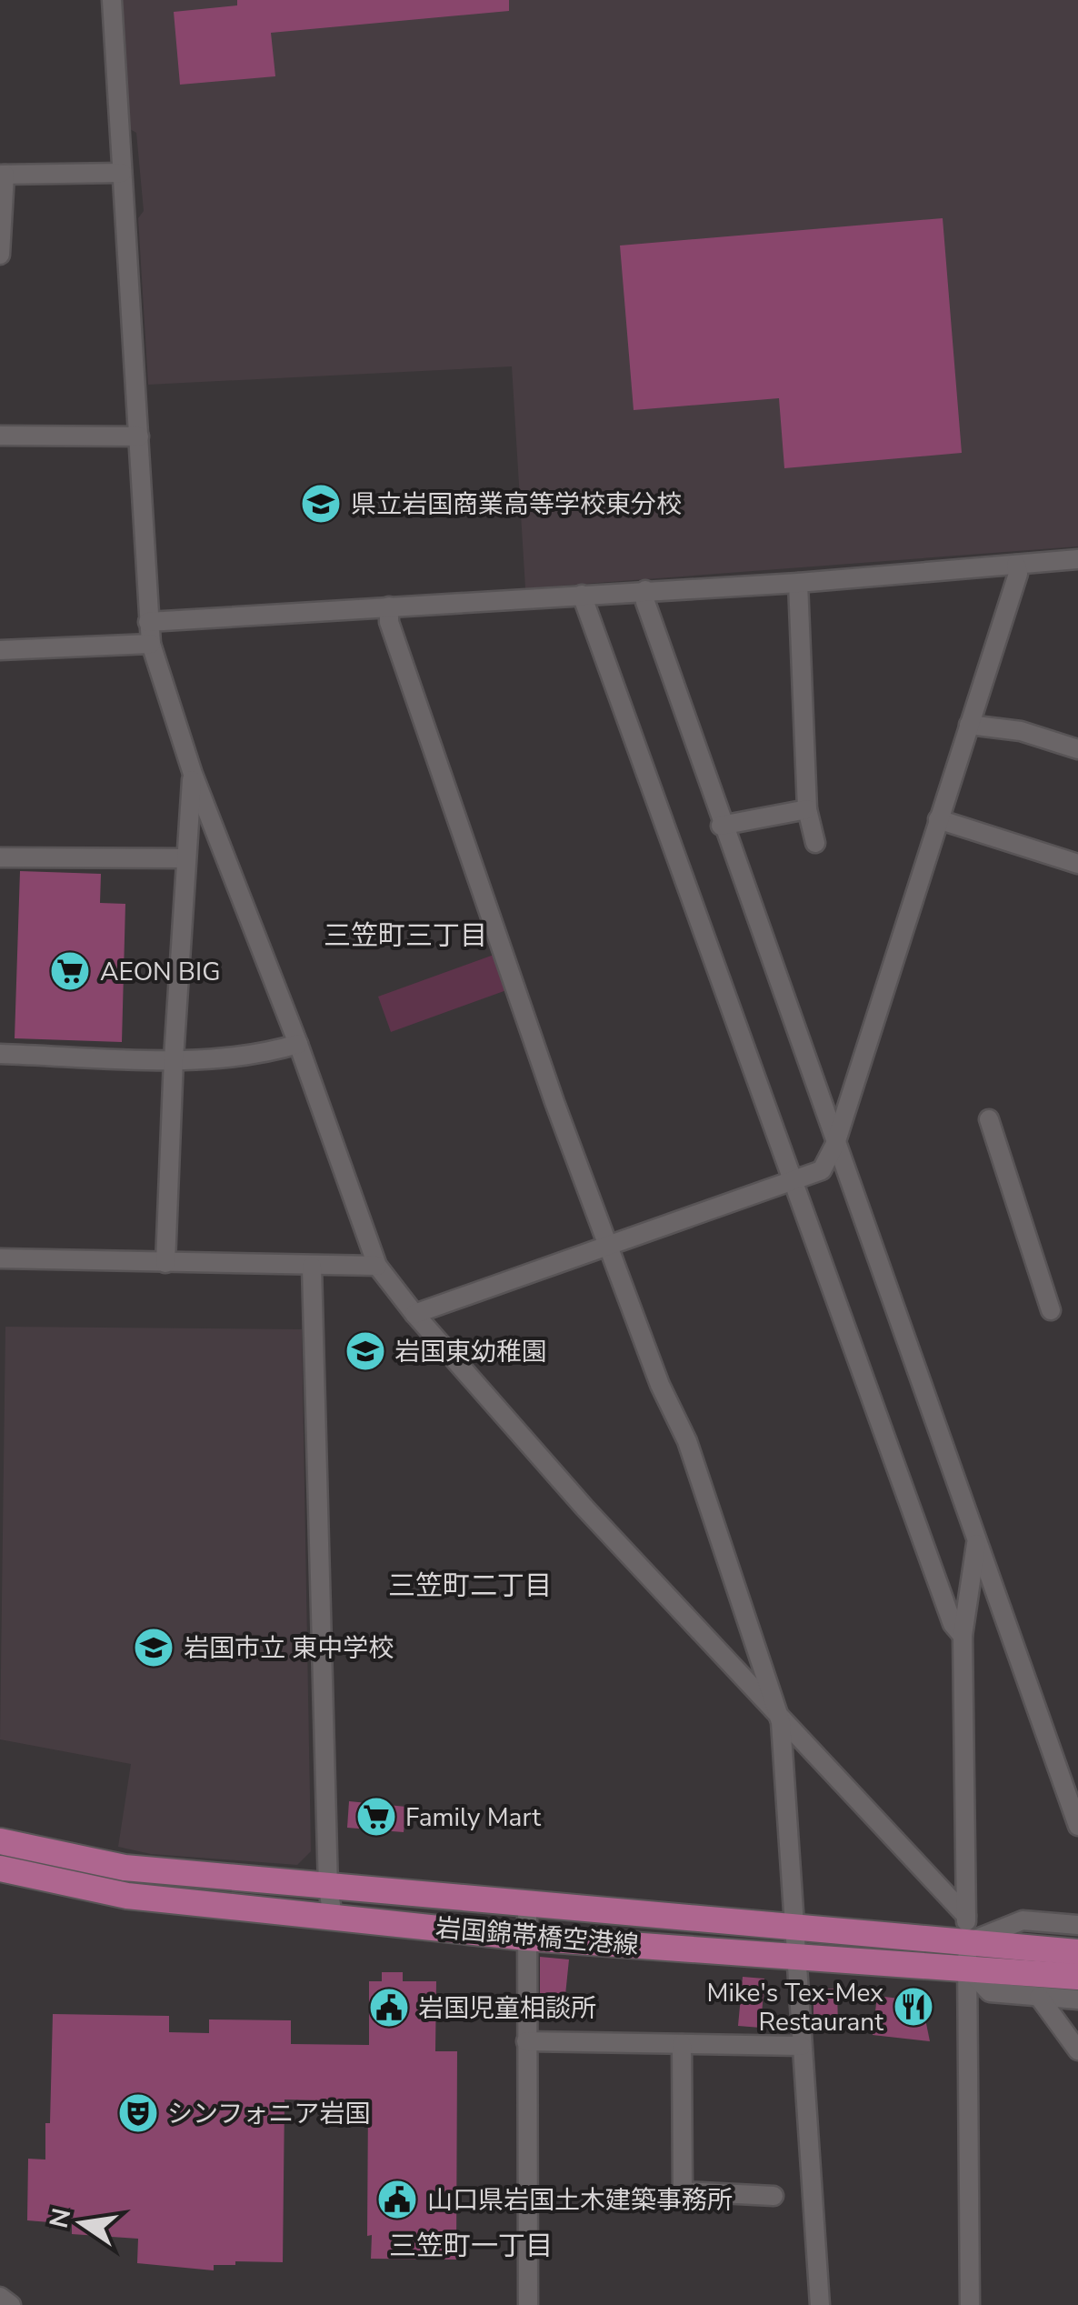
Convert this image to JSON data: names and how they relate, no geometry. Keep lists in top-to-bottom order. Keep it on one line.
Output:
{"streets":{"main road":["岩国錦帯橋空港線"]},"districts":["三笠町三丁目","三笠町二丁目","三笠町一丁目"],"places":{"school or university":["県立岩国商業高等学校東分校","岩国東幼稚園","岩国市立 東中学校"],"supermarket":["AEON BIG","Family Mart"],"restaurant":["Mike's Tex-Mex Restaurant"],"public building":["岩国児童相談所","山口県岩国土木建築事務所"],"theatre":["シンフォニア岩国"]},"north":"left"}
